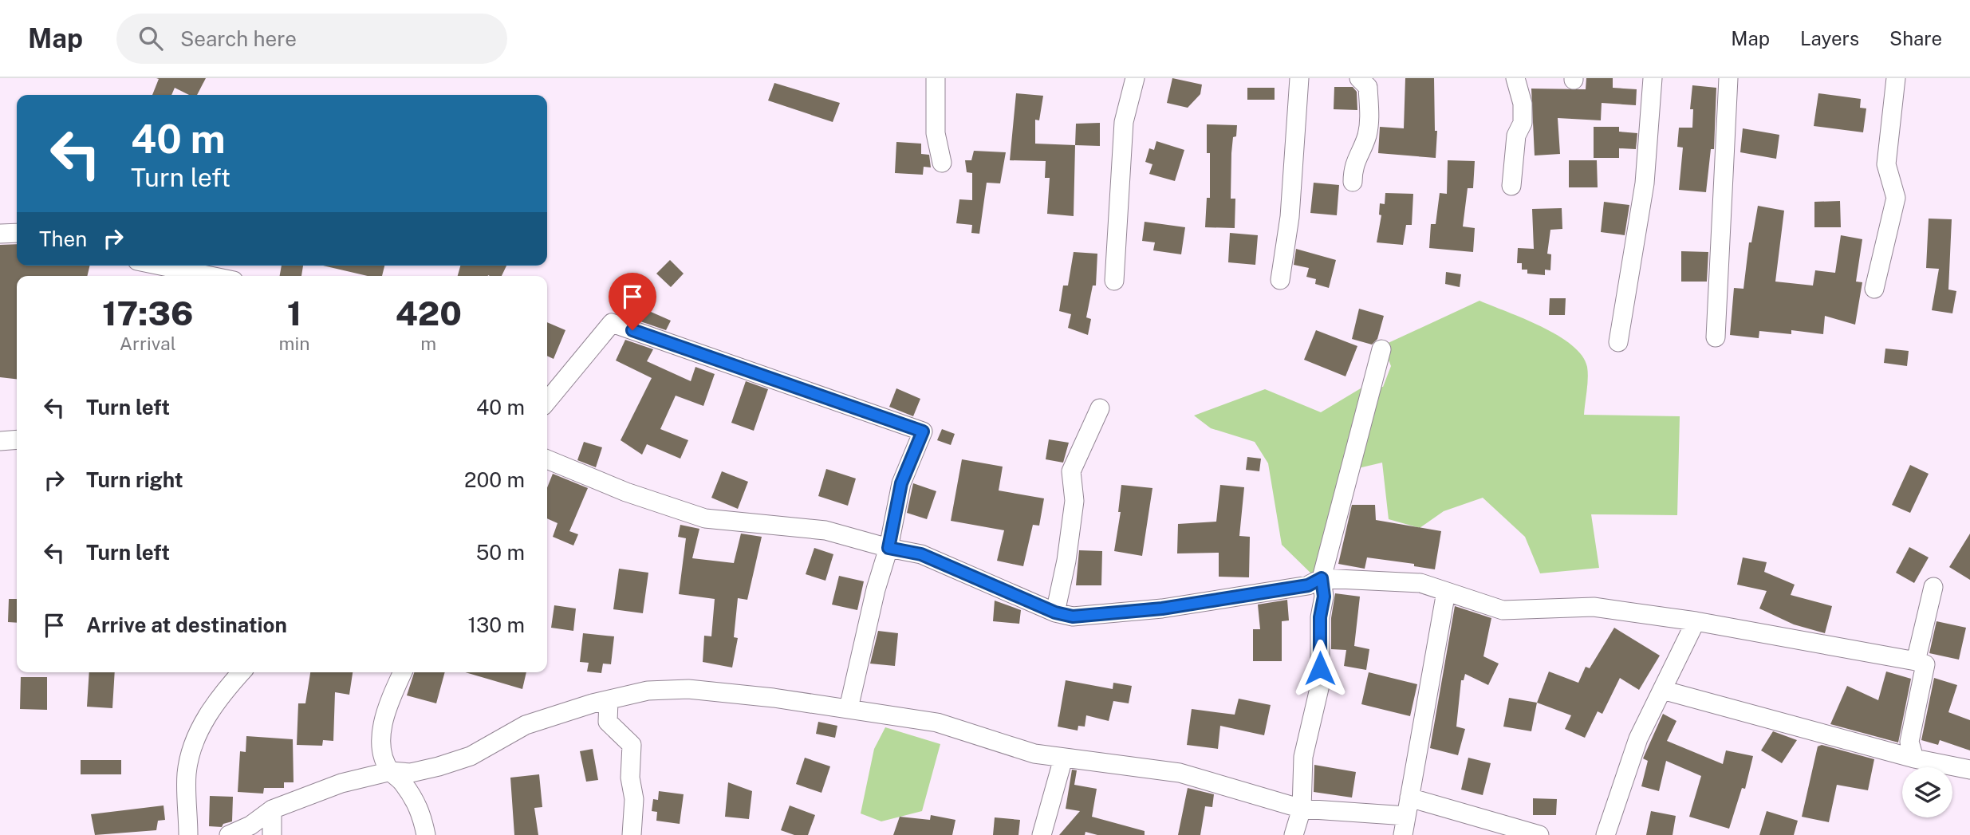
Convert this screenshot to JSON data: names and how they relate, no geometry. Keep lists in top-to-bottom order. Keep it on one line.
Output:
{"page":{"header":"Map","search":"Search here","nav":["Map","Layers","Share"],"turn":["40 m","Turn left"],"then":"Then","eta":["17:36","Arrival","1","min","420","m"],"list":[{"name":"Turn left","value":"40 m"},{"name":"Turn right","value":"200 m"},{"name":"Turn left","value":"50 m"},{"name":"Arrive at destination","value":"130 m"}]}}
